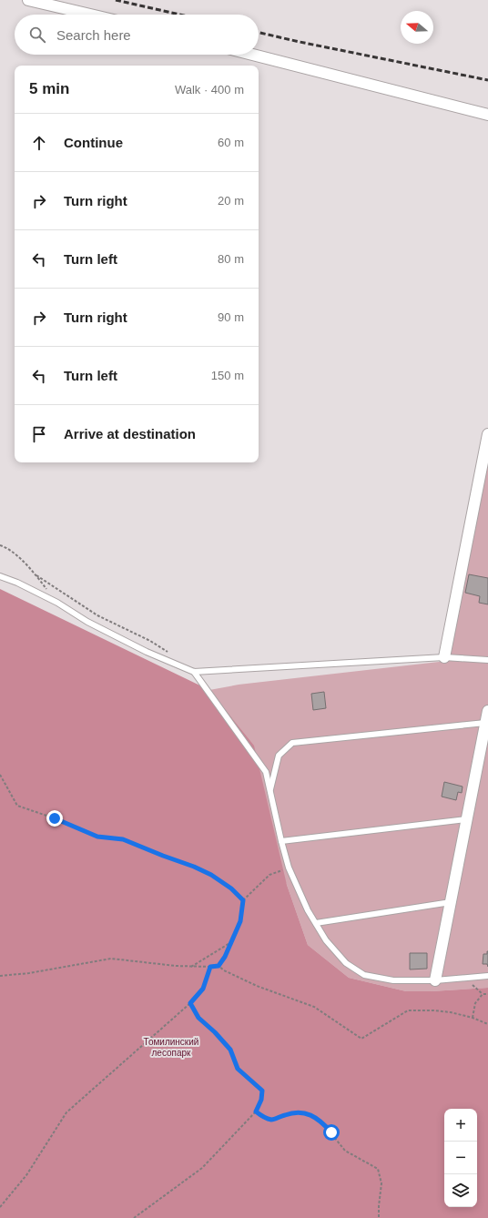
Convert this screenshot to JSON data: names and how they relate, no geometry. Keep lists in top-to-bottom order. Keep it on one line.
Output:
{"parks":["Томилинский лесопарк"],"north":"left","page":{"search":"Search here","heading":["5 min","Walk · 400 m"],"list":[["Continue","60 m"],["Turn right","20 m"],["Turn left","80 m"],["Turn right","90 m"],["Turn left","150 m"],"Arrive at destination"],"map_buttons":["+","−"]}}
